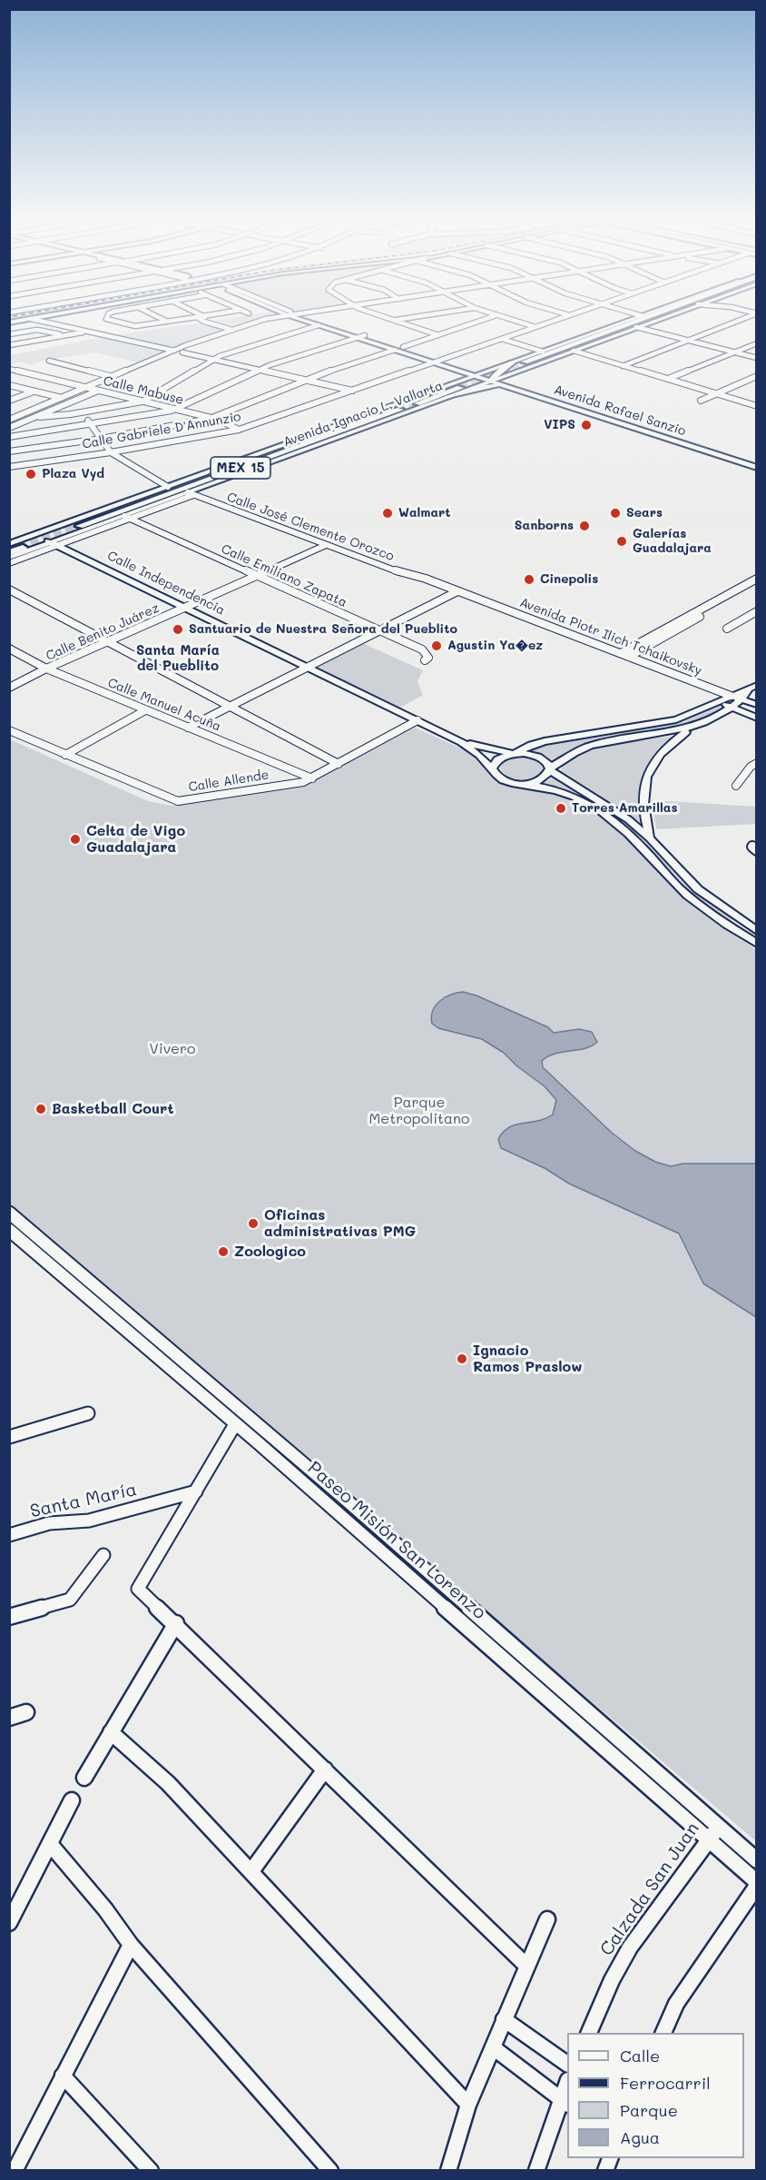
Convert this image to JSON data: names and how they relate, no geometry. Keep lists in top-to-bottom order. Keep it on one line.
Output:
{"streets":{"main road":["Avenida Rafael Sanzio","Avenida Ignacio L. Vallarta","MEX 15"],"street":["Calle Mabuse","Calle Gabriele D'Annunzio","Calle José Clemente Orozco","Calle Emiliano Zapata","Calle Independencia","Calle Benito Juárez","Avenida Piotr Ilich Tchaikovsky","Calle Manuel Acuña","Calle Allende","Santa María","Paseo Misión San Lorenzo","Calzada San Juan"]},"crossings":[["Calle Mabuse","Calle Gabriele D'Annunzio"],["Avenida Rafael Sanzio","Avenida Ignacio L. Vallarta"],["Avenida Ignacio L. Vallarta","Calle José Clemente Orozco"],["Avenida Ignacio L. Vallarta","Calle Emiliano Zapata"],["Avenida Ignacio L. Vallarta","Calle Independencia"],["Calle José Clemente Orozco","Calle Benito Juárez"],["Calle José Clemente Orozco","Avenida Piotr Ilich Tchaikovsky"],["Calle Emiliano Zapata","Calle Benito Juárez"],["Calle Independencia","Calle Benito Juárez"],["Calle Independencia","Calle Allende"],["Calle Benito Juárez","Calle Manuel Acuña"],["Calle Manuel Acuña","Calle Allende"],["Paseo Misión San Lorenzo","Calzada San Juan"]],"districts":["Santa María del Pueblito"],"parks":["Vivero","Parque Metropolitano"],"places":["VIPS","Plaza Vyd","Walmart","Sears","Sanborns","Galerías Guadalajara","Cinepolis","Santuario de Nuestra Señora del Pueblito","Agustin Ya�ez","Torres Amarillas","Celta de Vigo Guadalajara","Basketball Court","Oficinas administrativas PMG","Zoologico","Ignacio Ramos Praslow"],"legend":["Calle","Ferrocarril","Parque","Agua"]}
